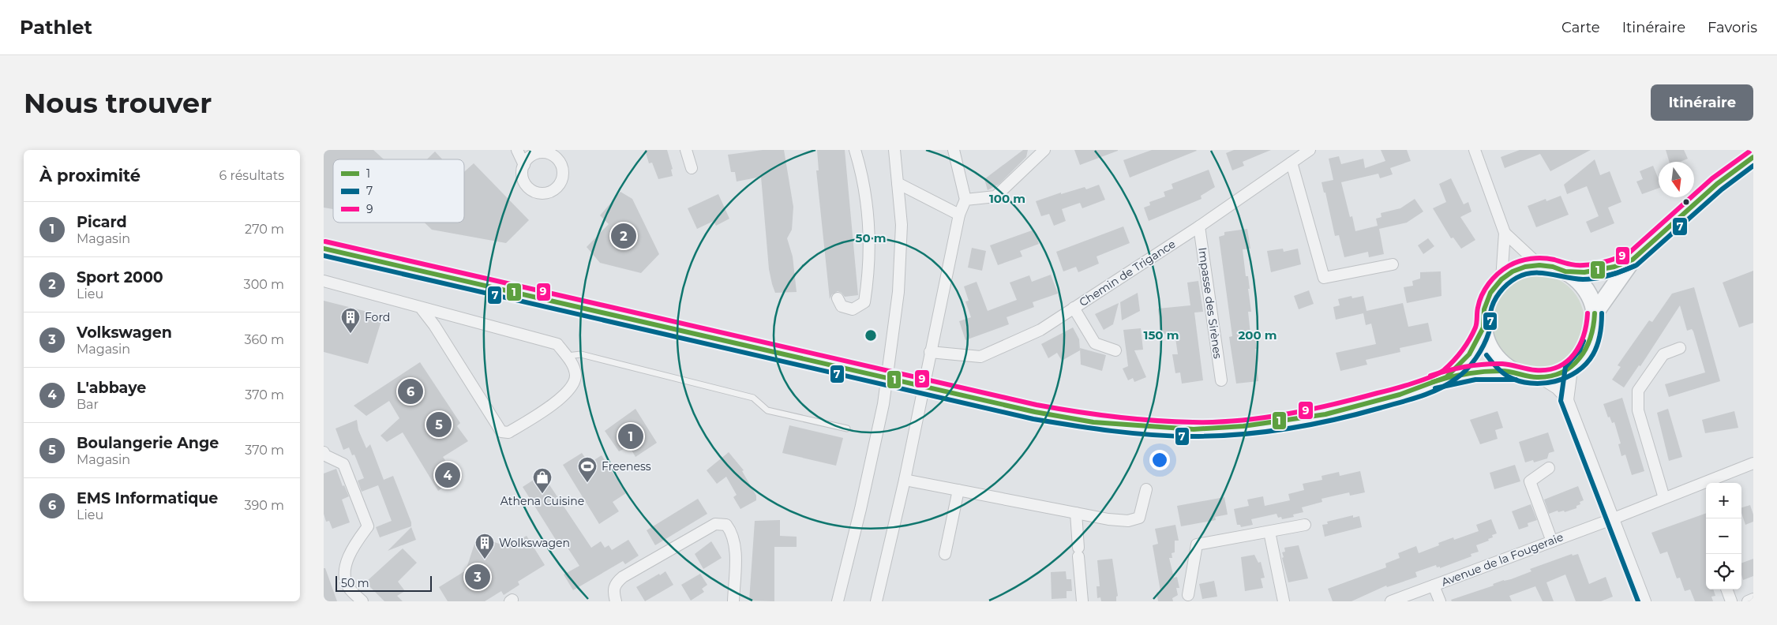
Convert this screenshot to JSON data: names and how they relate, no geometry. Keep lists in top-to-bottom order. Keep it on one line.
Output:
{"streets":{"street":["Chemin de Trigance","Impasse des Sirènes","Avenue de la Fougeraie"]},"crossings":[["Chemin de Trigance","Impasse des Sirènes"]],"places":{"building":["Ford","Wolkswagen"],"sports":["Freeness"],"shop":["Athena Cuisine"]},"lines":["transit line 9","transit line 1","transit line 7"],"legend":["1","7","9"],"scale_bar":"50 m","north":"bottom","page":{"header":"Pathlet","nav":["Carte","Itinéraire","Favoris"],"buttons":"Itinéraire","title":"Nous trouver","heading":["À proximité","6 résultats"],"list":[{"mark":"1","name":"Picard","note":"Magasin","value":"270 m"},{"mark":"2","name":"Sport 2000","note":"Lieu","value":"300 m"},{"mark":"3","name":"Volkswagen","note":"Magasin","value":"360 m"},{"mark":"4","name":"L'abbaye","note":"Bar","value":"370 m"},{"mark":"5","name":"Boulangerie Ange","note":"Magasin","value":"370 m"},{"mark":"6","name":"EMS Informatique","note":"Lieu","value":"390 m"}],"pins":["2","6","5","1","4","3"],"map_buttons":["+","−"],"scale":"50 m"},"rings":["100 m","50 m","150 m","200 m"]}
